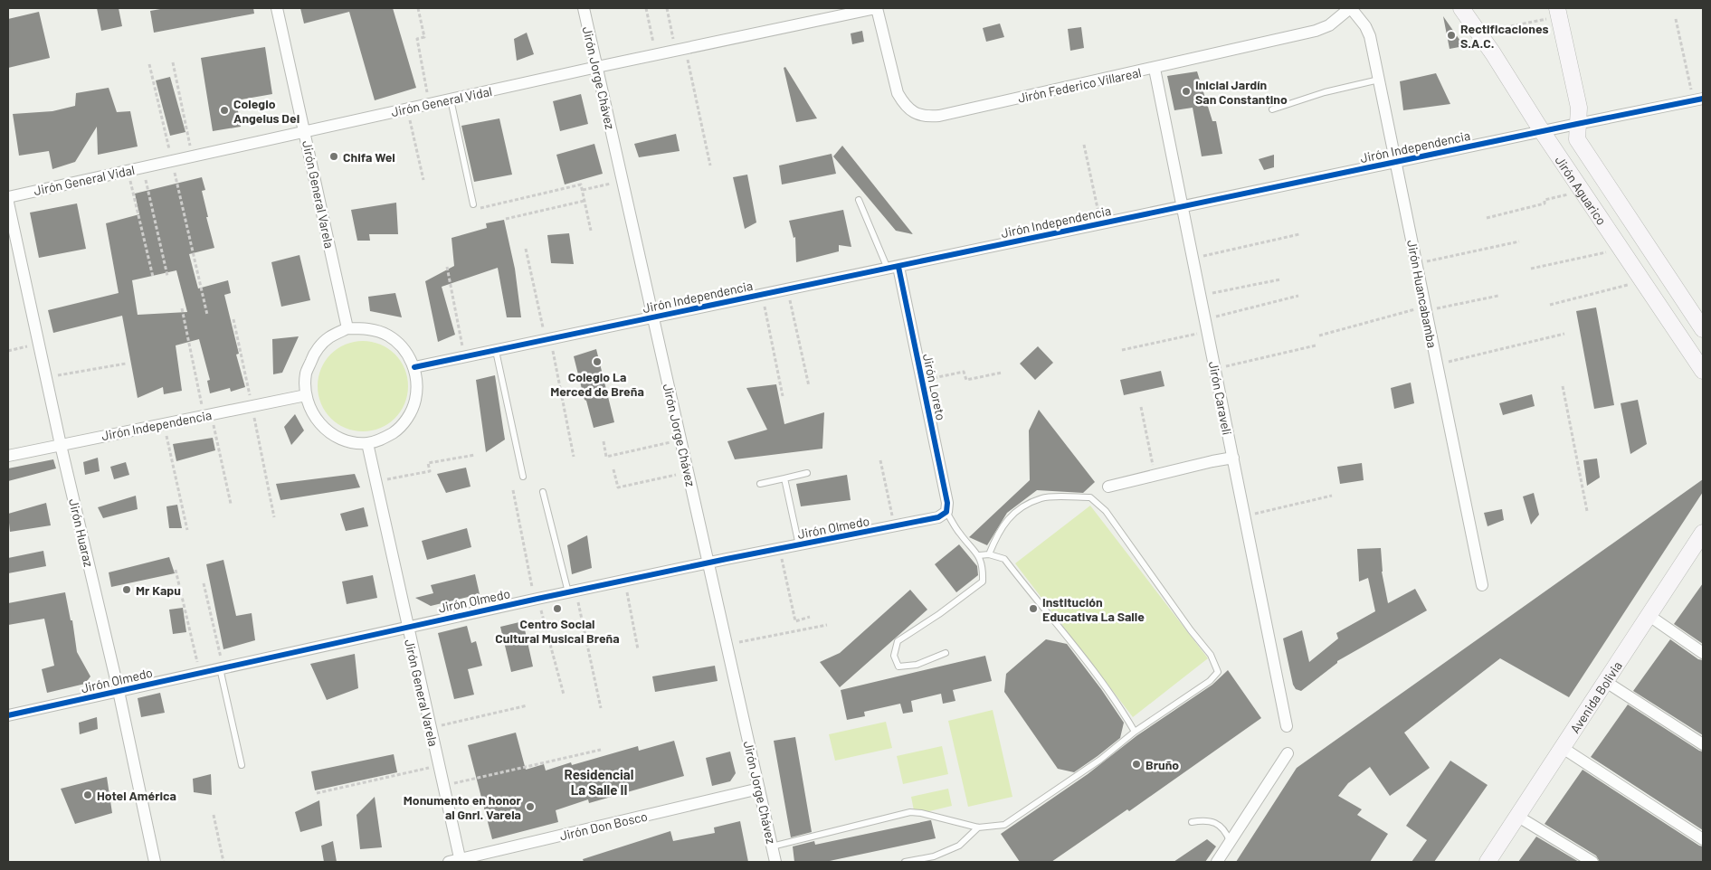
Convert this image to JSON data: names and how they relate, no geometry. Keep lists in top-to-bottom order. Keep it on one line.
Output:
{"streets":{"street":["Jirón Jorge Chávez","Jirón Federico Villareal","Jirón General Vidal","Jirón Independencia","Jirón Aguarico","Jirón General Varela","Jirón Huancabamba","Jirón Loreto","Jirón Caravelí","Jirón Olmedo","Jirón Huaraz","Avenida Bolivia","Jirón Don Bosco"]},"crossings":[["Jirón Jorge Chávez","Jirón General Vidal"],["Jirón Jorge Chávez","Jirón Independencia"],["Jirón Jorge Chávez","Jirón Olmedo"],["Jirón Jorge Chávez","Jirón Don Bosco"],["Jirón Federico Villareal","Jirón General Vidal"],["Jirón Federico Villareal","Jirón Huancabamba"],["Jirón Federico Villareal","Jirón Caravelí"],["Jirón General Vidal","Jirón General Varela"],["Jirón Independencia","Jirón Aguarico"],["Jirón Independencia","Jirón General Varela"],["Jirón Independencia","Jirón Huancabamba"],["Jirón Independencia","Jirón Loreto"],["Jirón Independencia","Jirón Caravelí"],["Jirón Independencia","Jirón Huaraz"],["Jirón General Varela","Jirón Olmedo"],["Jirón General Varela","Jirón Don Bosco"],["Jirón Loreto","Jirón Olmedo"],["Jirón Olmedo","Jirón Huaraz"]],"districts":["Residencial La Salle II"],"places":["Rectificaciones S.A.C.","Inicial Jardín San Constantino","Colegio Angelus Dei","Chifa Wei","Colegio La Merced de Breña","Mr Kapu","Centro Social Cultural Musical Breña","Institución Educativa La Salle","Bruño","Hotel América","Monumento en honor al Gnrl. Varela"]}
